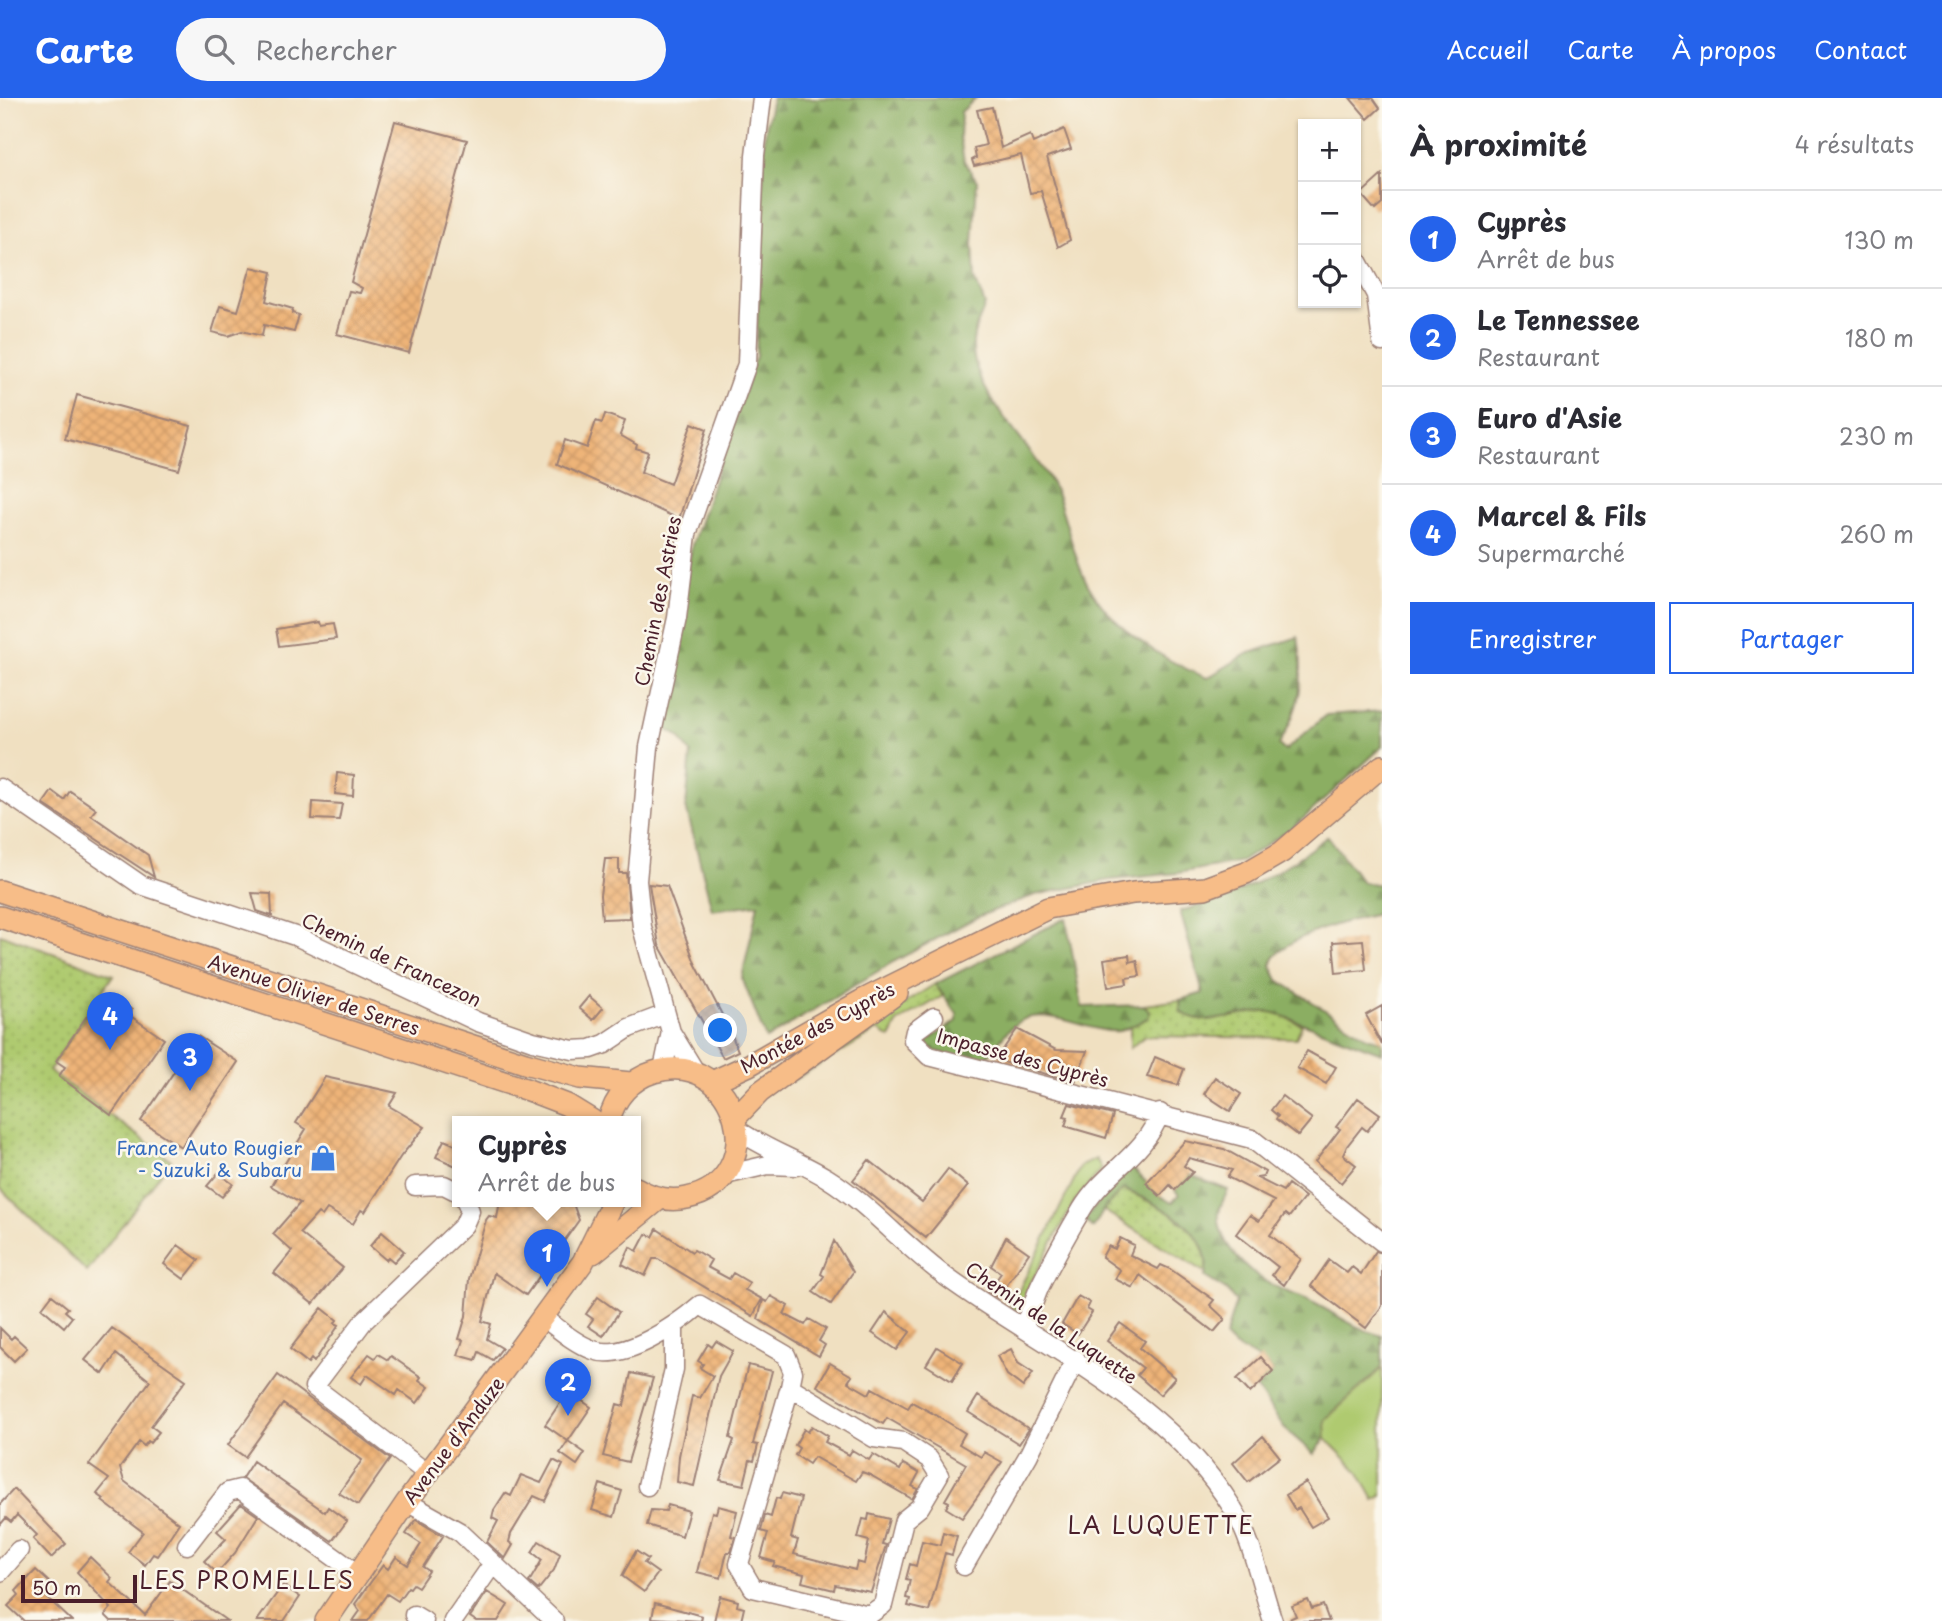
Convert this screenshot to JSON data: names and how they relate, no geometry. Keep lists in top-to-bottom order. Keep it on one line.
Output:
{"streets":{"main road":["Avenue Olivier de Serres","Montée des Cyprès","Avenue d'Anduze"],"street":["Chemin des Astries","Chemin de Francezon","Impasse des Cyprès","Chemin de la Luquette"]},"crossings":[["Chemin des Astries","Chemin de Francezon"],["Chemin des Astries","Montée des Cyprès"],["Montée des Cyprès","Chemin de la Luquette"]],"districts":["LA LUQUETTE","LES PROMELLES"],"places":{"shop":["France Auto Rougier - Suzuki & Subaru"]},"scale_bar":"50 m","page":{"header":"Carte","search":"Rechercher","nav":["Accueil","Carte","À propos","Contact"],"heading":["À proximité","4 résultats"],"map_buttons":["+","−"],"list":[{"mark":"1","name":"Cyprès","note":"Arrêt de bus","value":"130 m"},{"mark":"2","name":"Le Tennessee","note":"Restaurant","value":"180 m"},{"mark":"3","name":"Euro d'Asie","note":"Restaurant","value":"230 m"},{"mark":"4","name":"Marcel & Fils","note":"Supermarché","value":"260 m"}],"buttons":["Enregistrer","Partager"],"pins":["4","3","1","2"],"popup":["Cyprès","Arrêt de bus"],"scale":"50 m"}}
